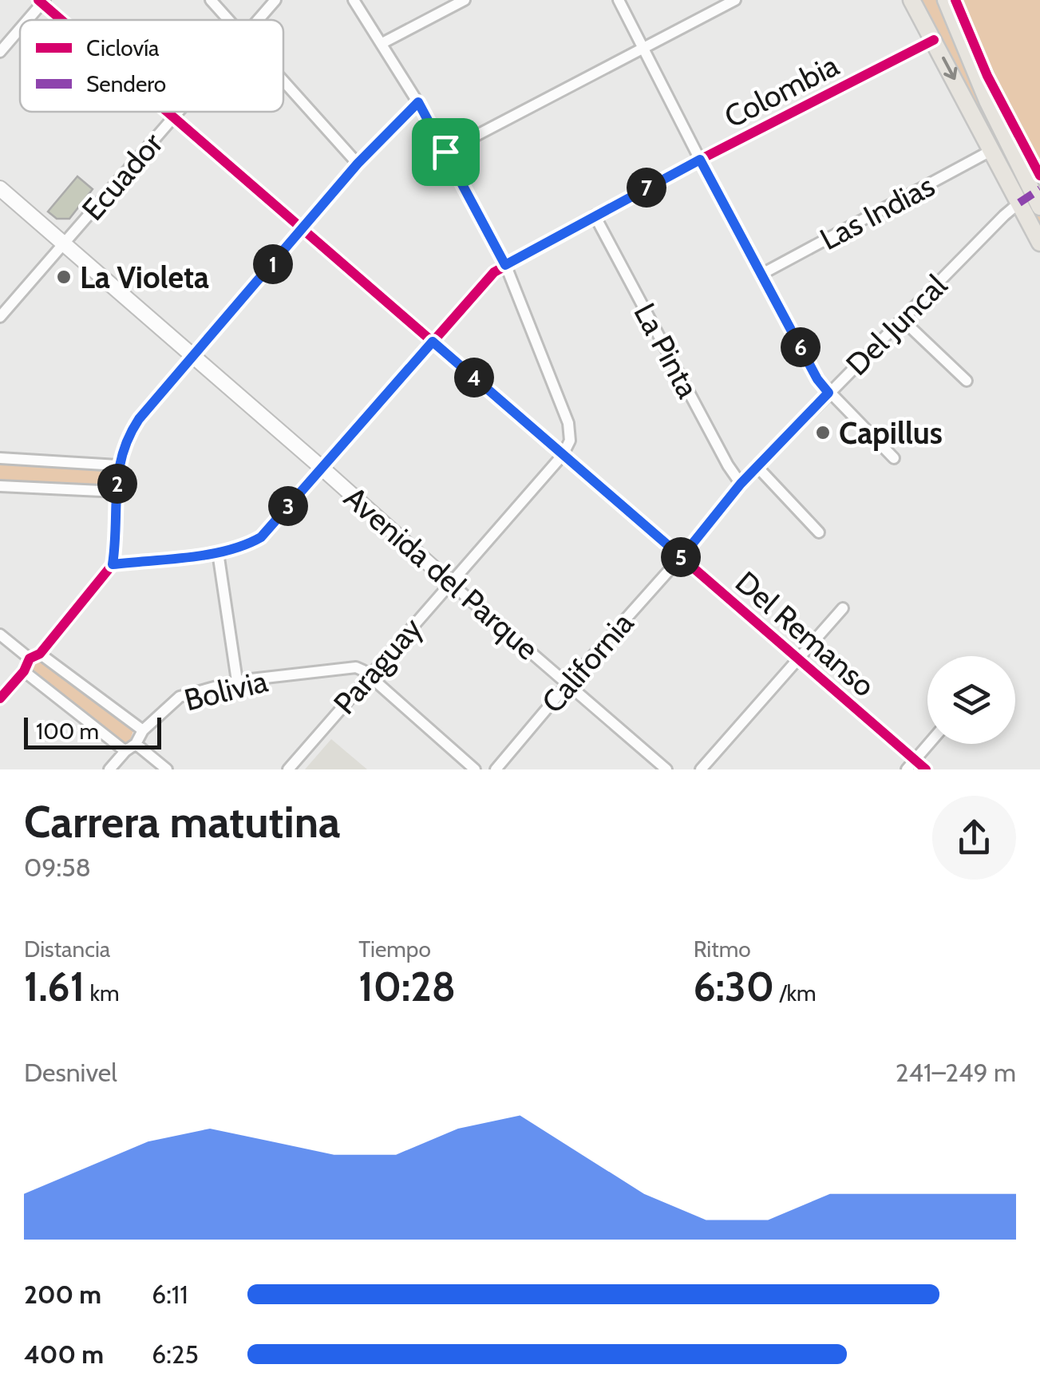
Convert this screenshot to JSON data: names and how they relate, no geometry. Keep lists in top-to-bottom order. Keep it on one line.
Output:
{"streets":{"street":["Colombia","Ecuador","Las Indias","Del Juncal","La Pinta","Avenida del Parque","Del Remanso","California","Paraguay","Bolivia"]},"crossings":[["Colombia","La Pinta"],["Colombia","Avenida del Parque"],["Colombia","Del Remanso"],["Ecuador","Avenida del Parque"],["Ecuador","Del Remanso"],["Del Juncal","La Pinta"],["Del Juncal","Del Remanso"],["Del Juncal","California"],["Avenida del Parque","California"],["Avenida del Parque","Paraguay"],["Del Remanso","California"],["Del Remanso","Paraguay"],["Paraguay","Bolivia"]],"places":["La Violeta","Capillus"],"legend":["Ciclovía","Sendero"],"scale_bar":"100 m","page":{"pins":["7","1","6","4","2","3","5"],"scale":"100 m","heading":["Carrera matutina","09:58"],"stats":[["Distancia","1.61 km"],["Tiempo","10:28"],["Ritmo","6:30 /km"]],"chart":["Desnivel","241–249 m"],"list":[{"name":"200 m","note":"6:11"},{"name":"400 m","note":"6:25"}]}}
